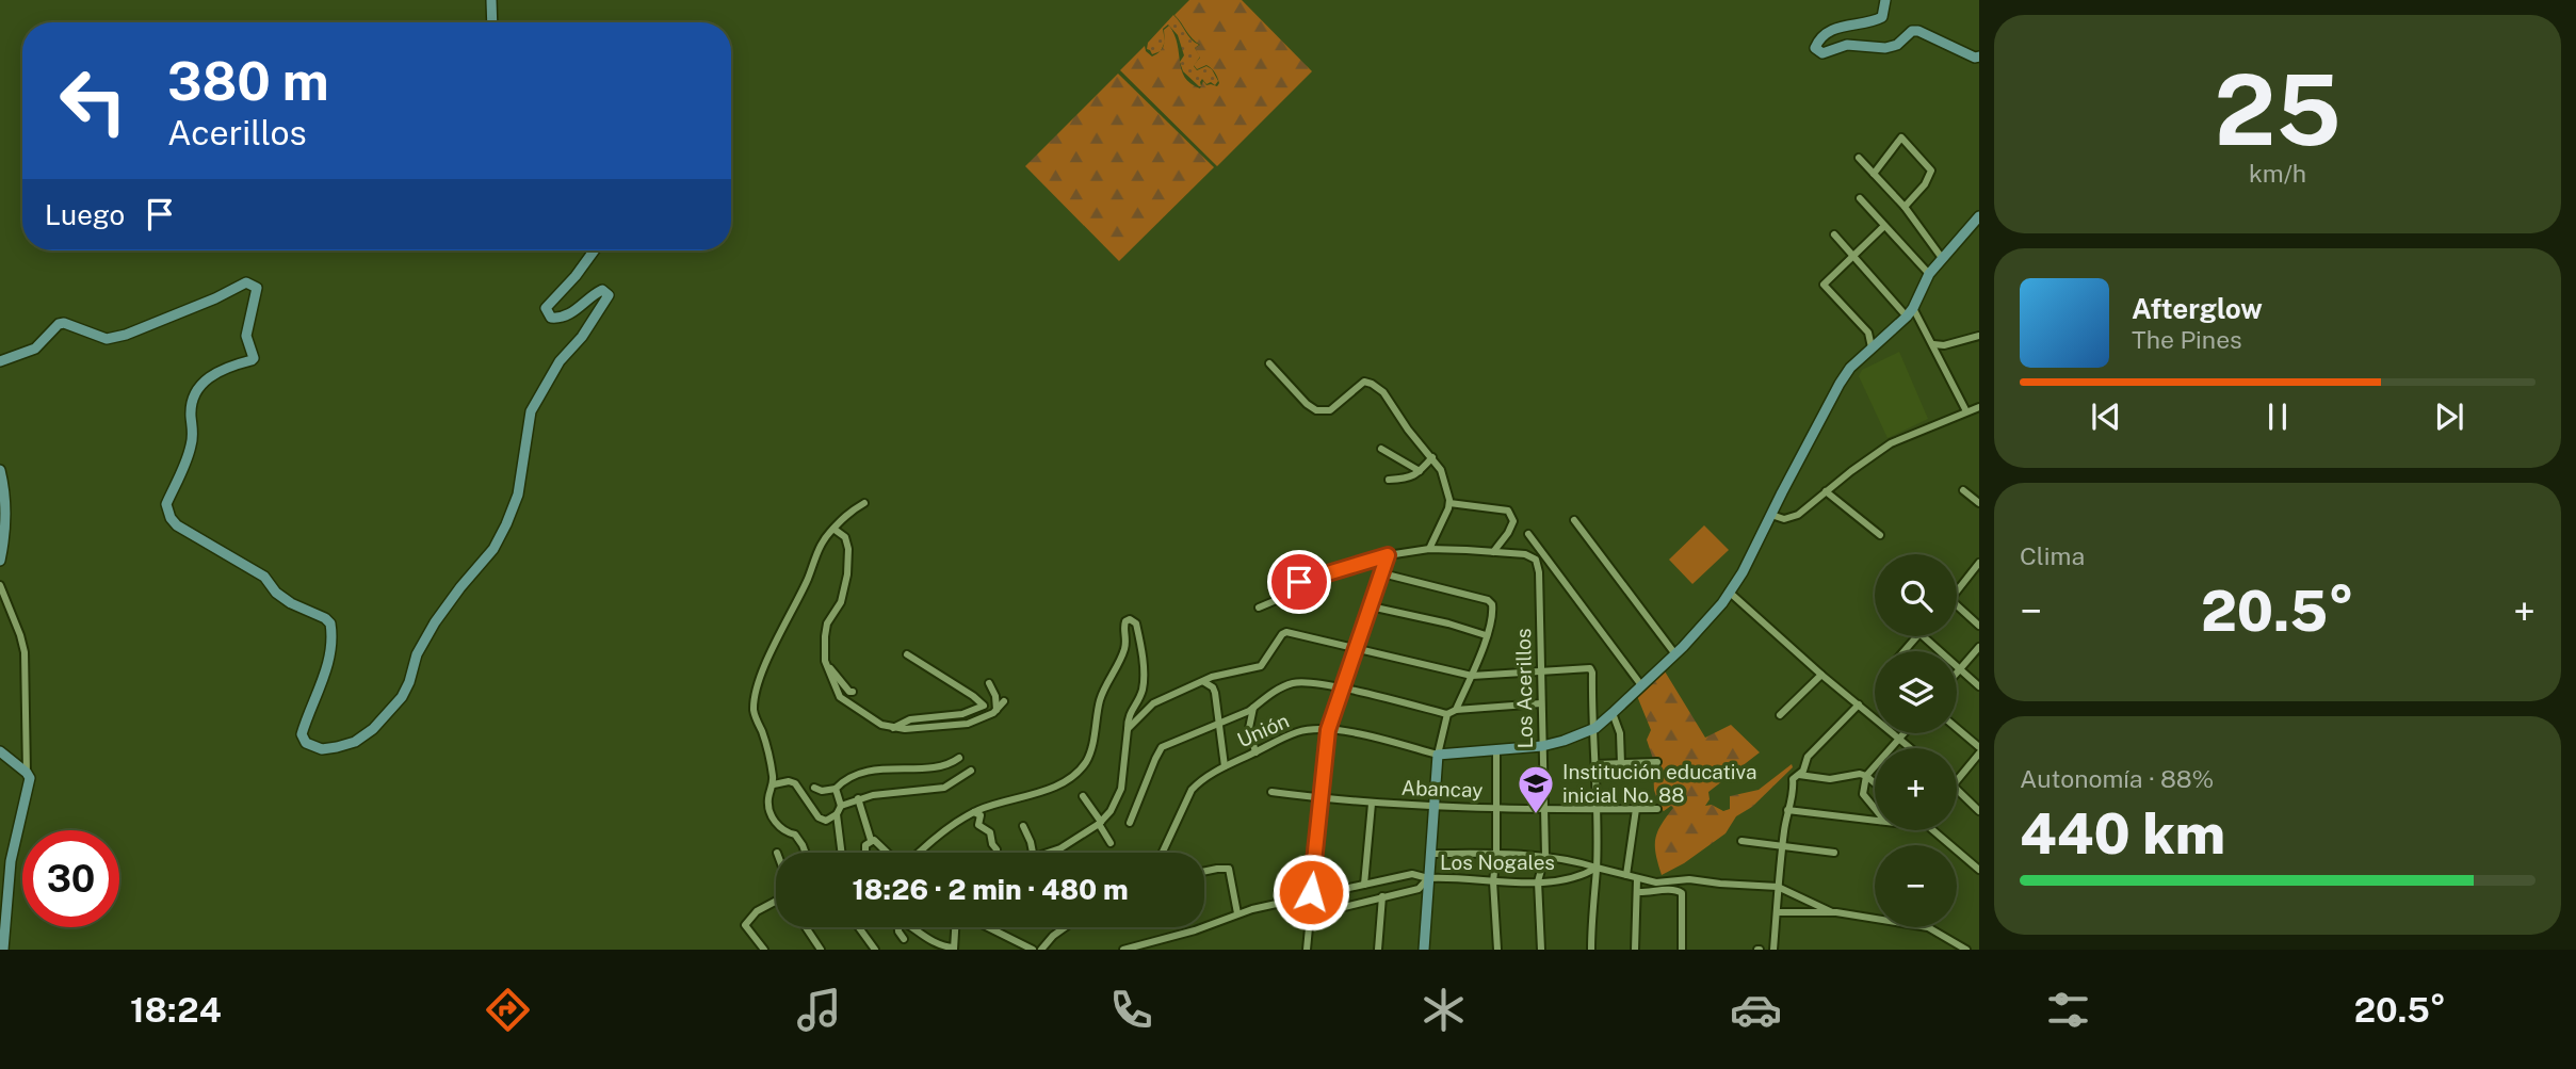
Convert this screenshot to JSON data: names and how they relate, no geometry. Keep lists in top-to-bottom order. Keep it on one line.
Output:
{"streets":{"street":["Los Acerillos","Unión","Abancay","Los Nogales"]},"crossings":[["Los Acerillos","Abancay"],["Los Acerillos","Los Nogales"]],"places":{"school or university":["Institución educativa inicial No. 88"]},"page":{"tile":[["25","km/h"],"Clima",["Autonomía · 88%","440 km"]],"turn":["380 m","Acerillos"],"then":"Luego","song":["Afterglow","The Pines"],"map_buttons":["+","−"],"heat":["−","20.5°","+"],"limit":"30","trip":"18:26 · 2 min · 480 m","tabs":["18:24","20.5°"]}}
